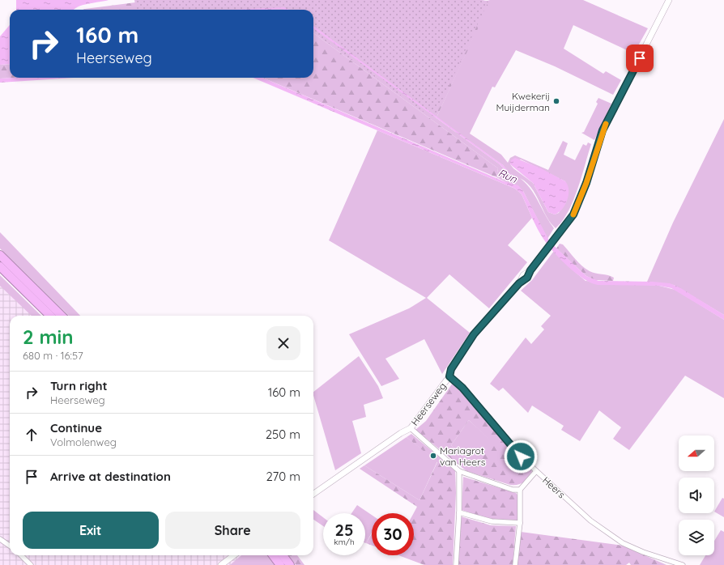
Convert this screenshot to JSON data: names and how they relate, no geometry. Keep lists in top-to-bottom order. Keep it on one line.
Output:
{"streets":{"street":["Heerseweg","Heers"]},"crossings":[["Heerseweg","Heers"]],"water":["Run"],"places":["Kwekerij Muijderman","Mariagrot van Heers"],"north":"left","page":{"turn":["160 m","Heerseweg"],"heading":["2 min","680 m · 16:57"],"list":[{"name":"Turn right","note":"Heerseweg","value":"160 m"},{"name":"Continue","note":"Volmolenweg","value":"250 m"},{"name":"Arrive at destination","value":"270 m"}],"buttons":["Exit","Share"],"speed":"25 km/h","limit":"30"}}
